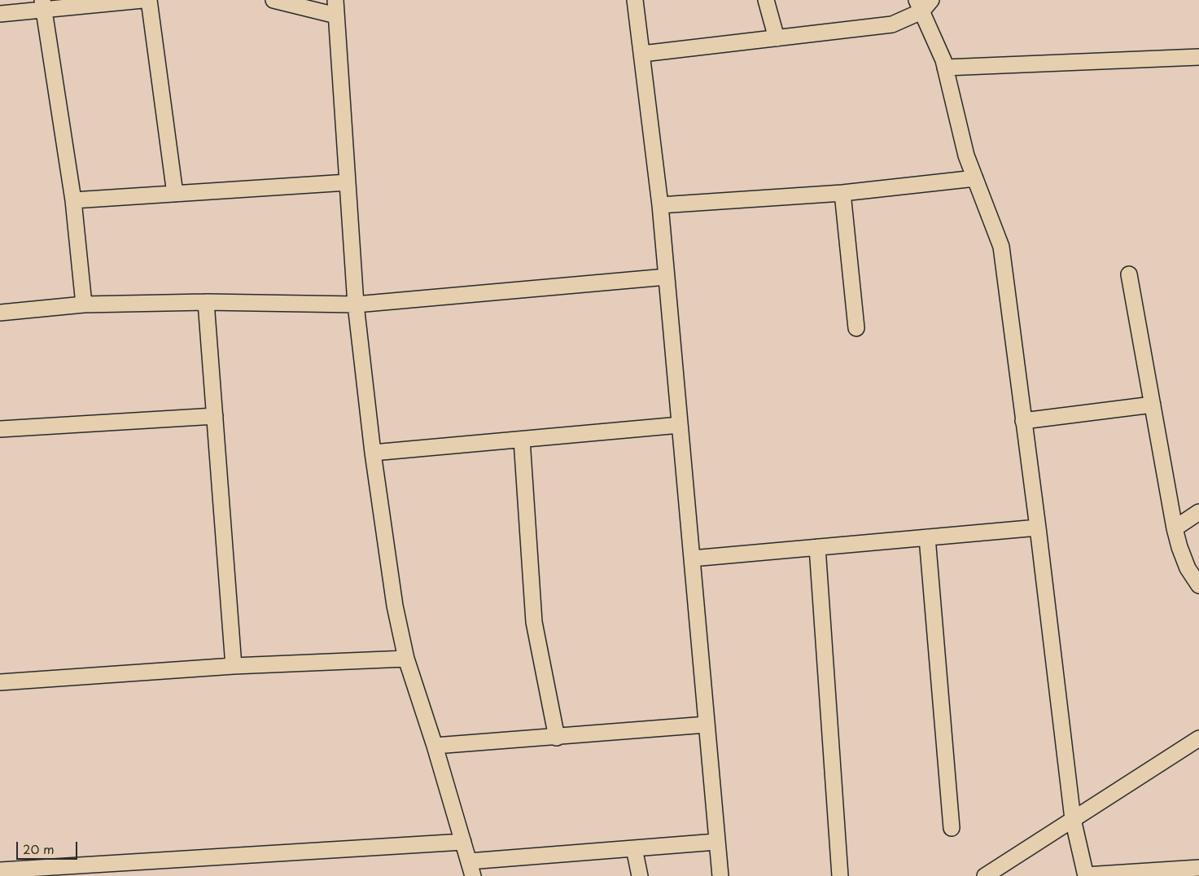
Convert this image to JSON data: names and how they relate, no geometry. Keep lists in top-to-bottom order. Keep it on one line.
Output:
{"scale_bar":"20 m"}
